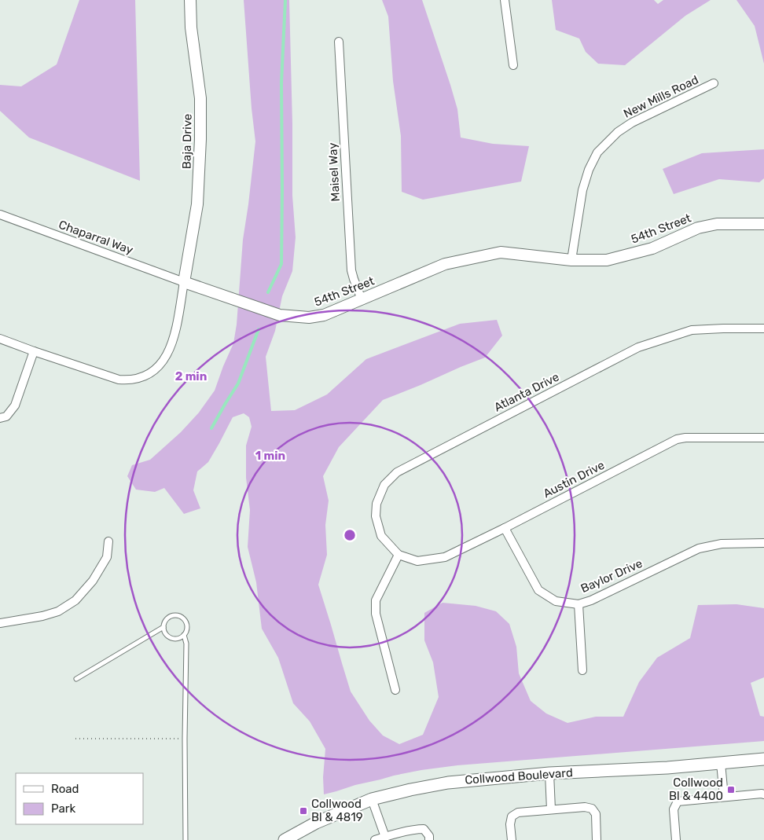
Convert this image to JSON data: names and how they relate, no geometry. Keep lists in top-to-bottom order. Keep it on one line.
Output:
{"streets":{"main road":["Collwood Boulevard"],"street":["New Mills Road","Baja Drive","Maisel Way","54th Street","Chaparral Way","Atlanta Drive","Austin Drive","Baylor Drive"]},"crossings":[["New Mills Road","54th Street"],["Baja Drive","54th Street"],["Baja Drive","Chaparral Way"],["Maisel Way","54th Street"],["54th Street","Chaparral Way"],["Atlanta Drive","Austin Drive"],["Austin Drive","Baylor Drive"]],"places":{"transit":["Collwood Bl & 4400","Collwood Bl & 4819"]},"legend":["Road","Park"],"rings":["2 min","1 min"]}
